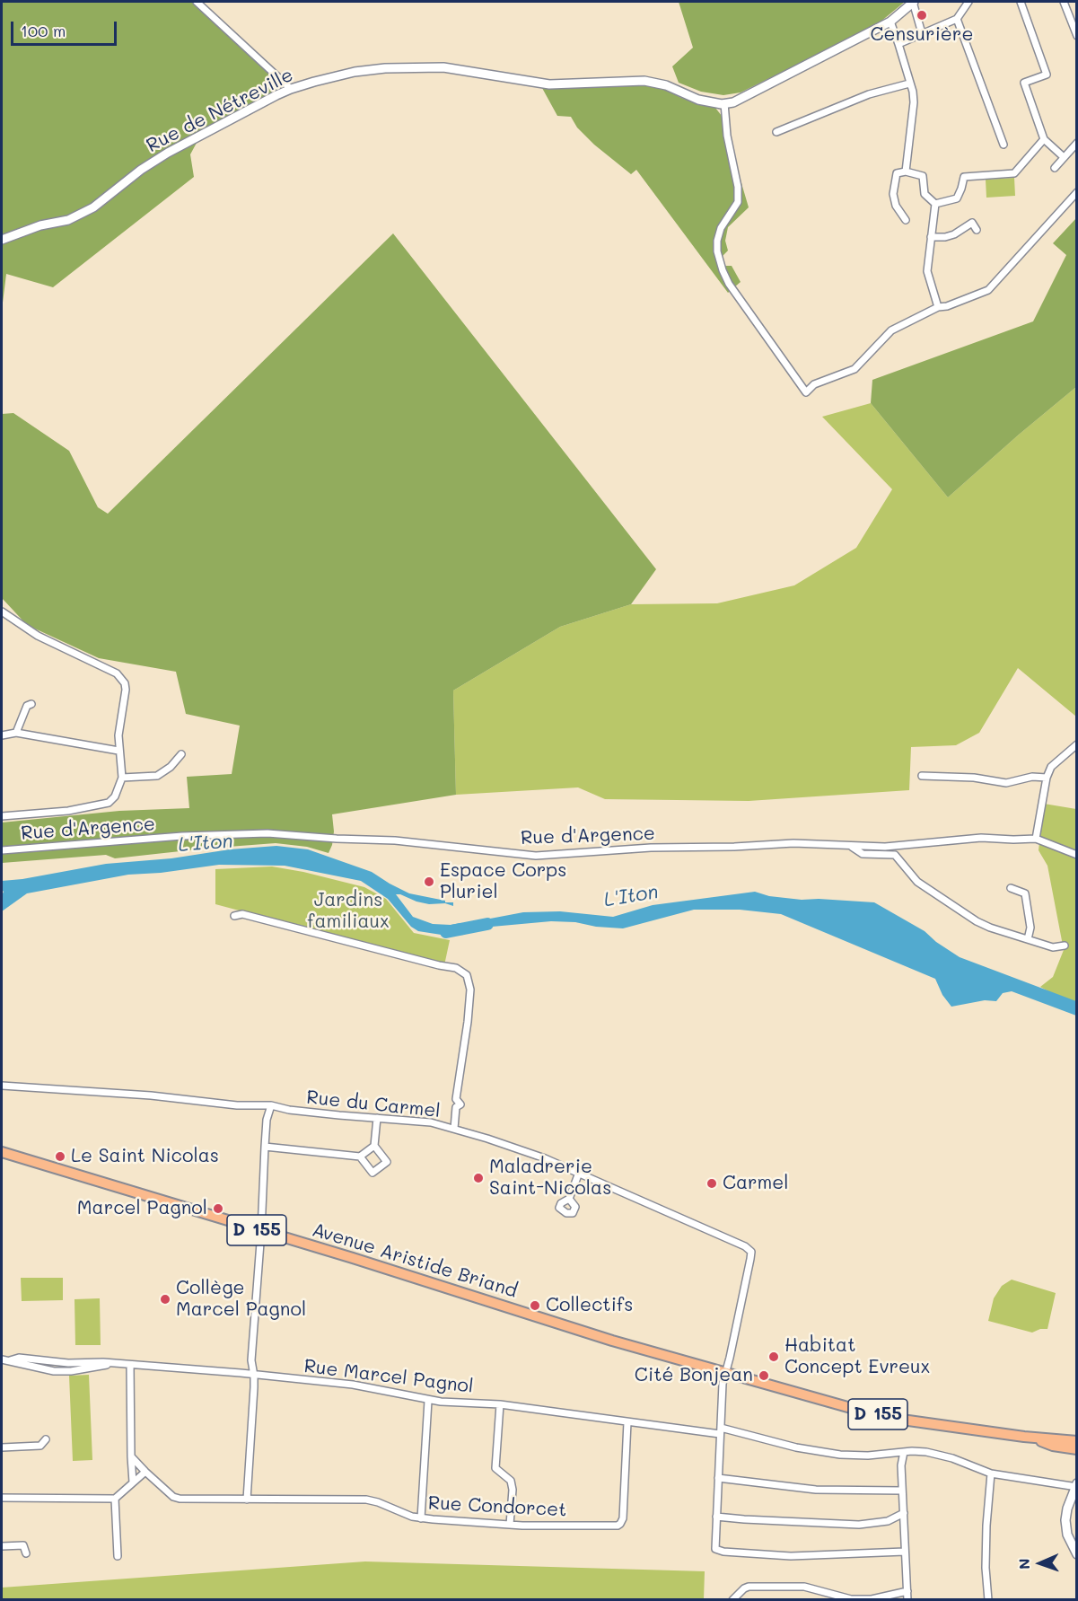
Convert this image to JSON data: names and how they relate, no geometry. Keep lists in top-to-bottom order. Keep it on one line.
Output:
{"streets":{"main road":["D 155","Avenue Aristide Briand"],"street":["Rue de Nétreville","Rue d'Argence","Rue du Carmel","Rue Marcel Pagnol","Rue Condorcet"]},"crossings":[["Rue du Carmel","D 155"],["Rue du Carmel","Avenue Aristide Briand"],["D 155","Avenue Aristide Briand"],["Rue Marcel Pagnol","Rue Condorcet"]],"water":["L'Iton"],"parks":["Jardins familiaux"],"places":["Censurière","Espace Corps Pluriel","Le Saint Nicolas","Maladrerie Saint-Nicolas","Carmel","Marcel Pagnol","Collège Marcel Pagnol","Collectifs","Habitat Concept Evreux","Cité Bonjean"],"scale_bar":"100 m","north":"left"}
